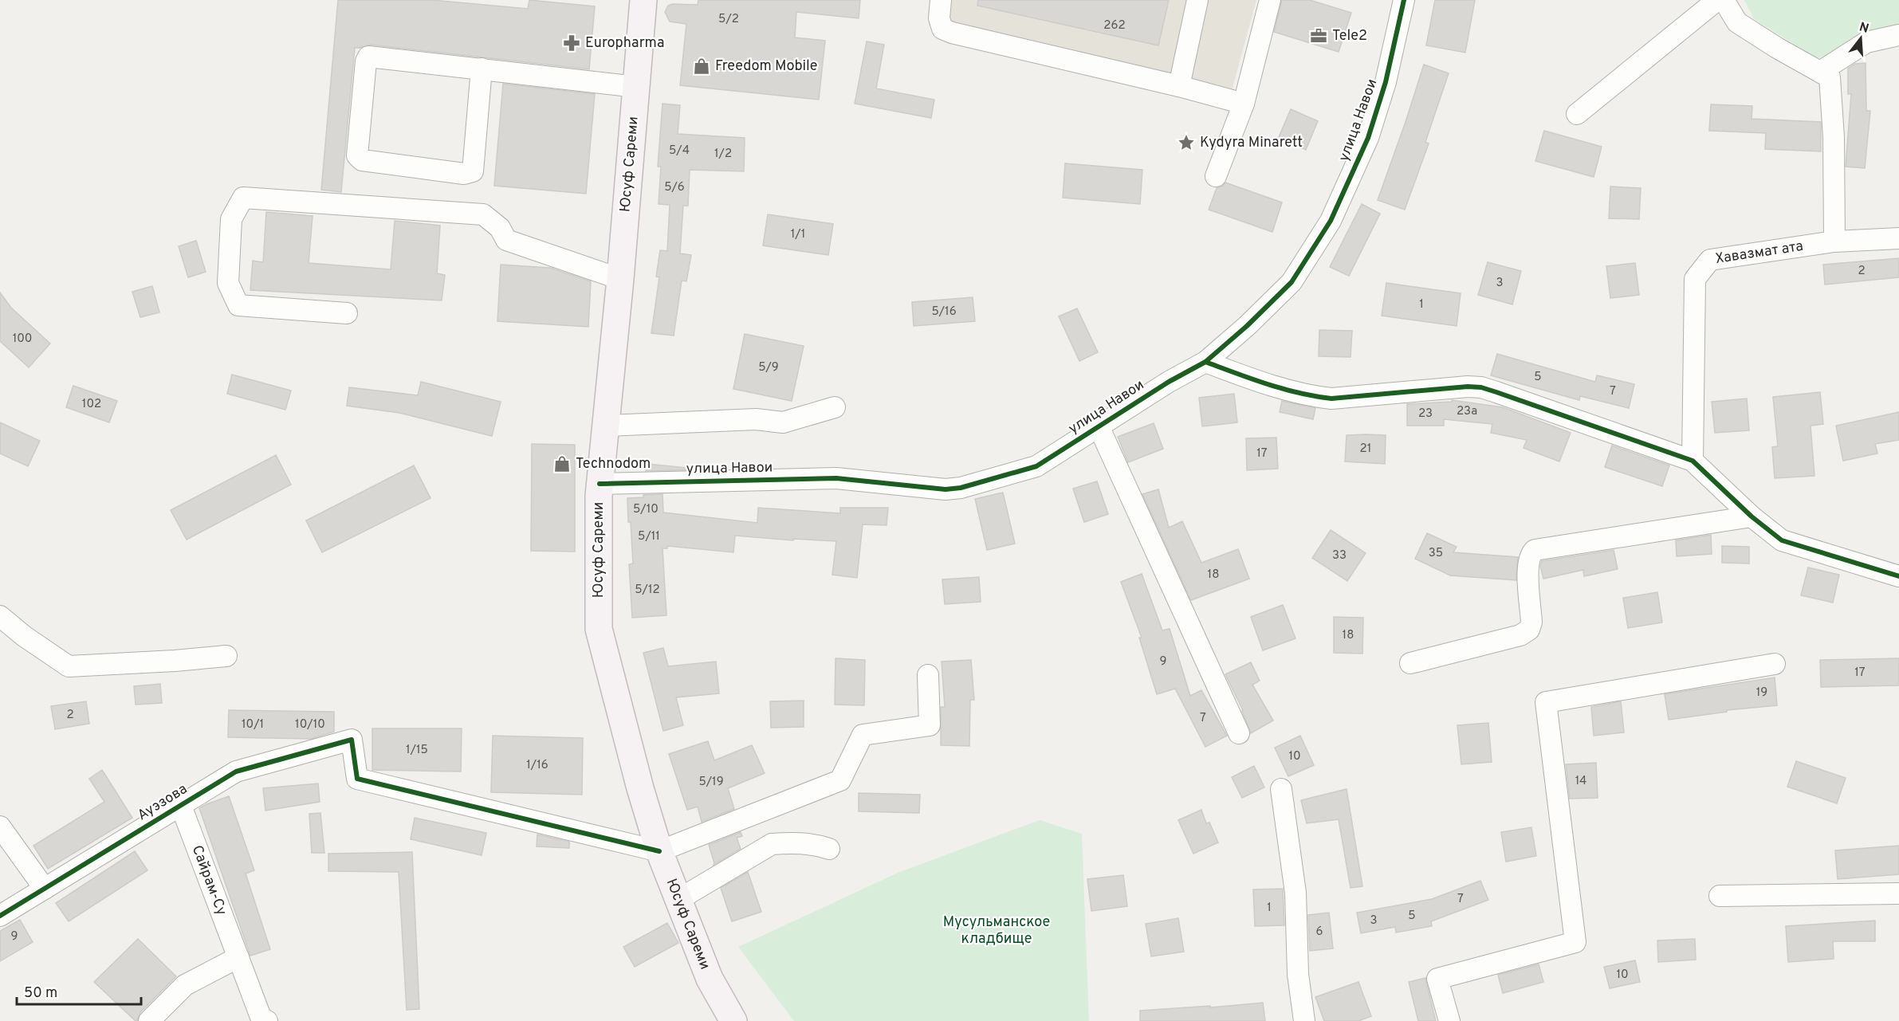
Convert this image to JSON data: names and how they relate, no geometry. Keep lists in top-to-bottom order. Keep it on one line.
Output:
{"streets":{"main road":["Юсуф Сареми"],"street":["улица Навои","Хавазмат ата","Ауэзова","Сайрам-Су"]},"crossings":[["улица Навои","Юсуф Сареми"],["Юсуф Сареми","Ауэзова"],["Ауэзова","Сайрам-Су"]],"parks":["Мусульманское кладбище"],"places":{"office":["Tele2"],"pharmacy":["Europharma"],"shop":["Freedom Mobile","Technodom"],"place":["Kydyra Minarett"]},"house_numbers":["5/2","262","5/4","1/2","5/6","1/1","2","3","1","5/16","100","5/9","5","7","102","23а","23","21","17","5/10","5/11","35","33","18","5/12","18","9","17","19","2","7","10/1","10/10","1/15","10","1/16","14","5/19","7","1","5","3","6","9","10"],"scale_bar":"50 m","north":"top"}
